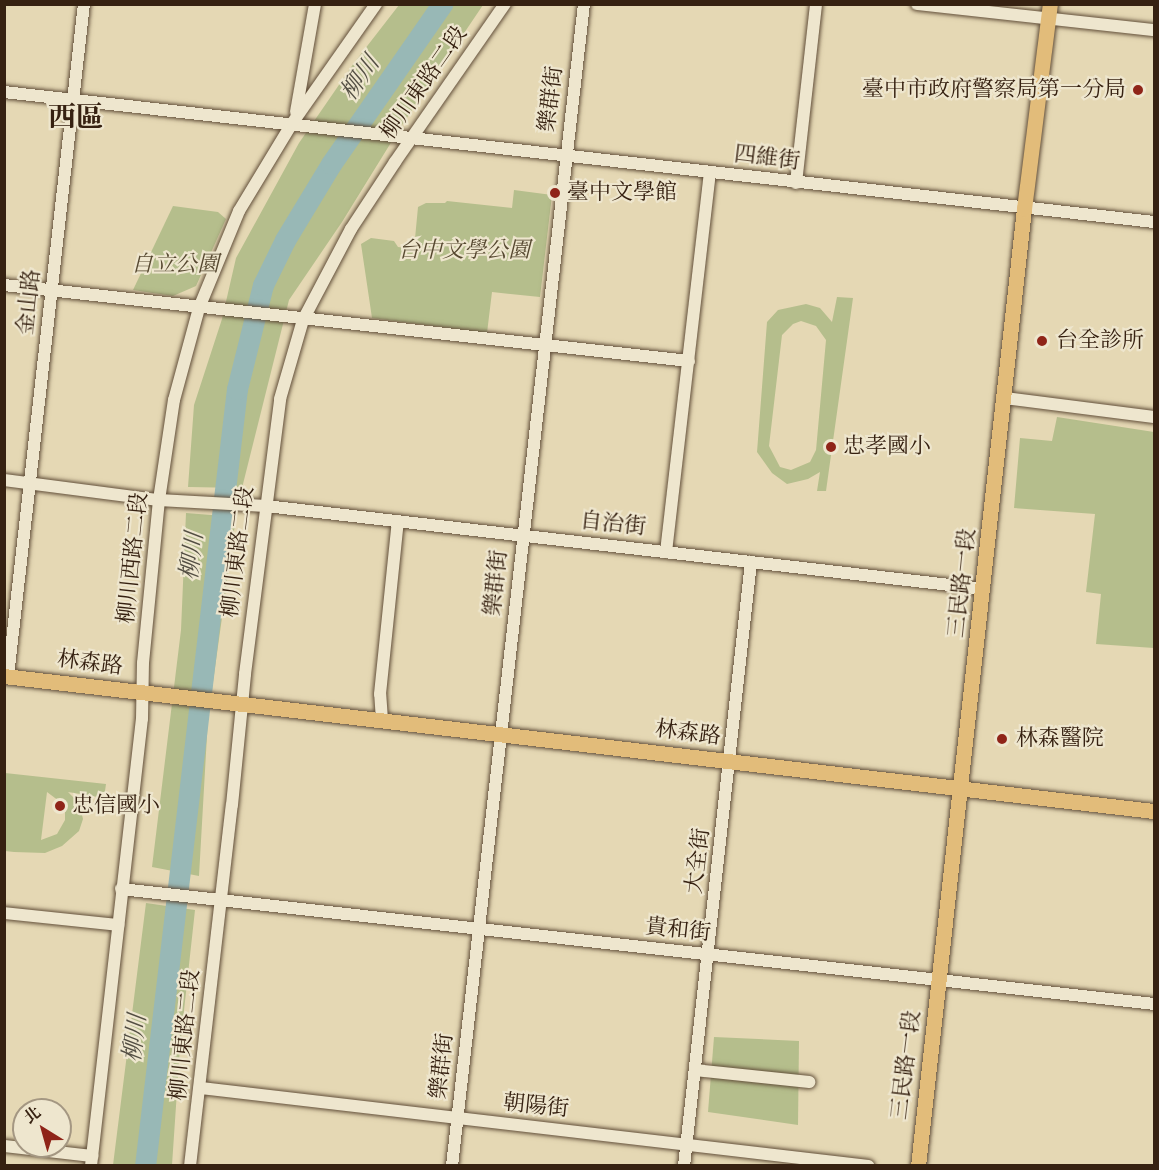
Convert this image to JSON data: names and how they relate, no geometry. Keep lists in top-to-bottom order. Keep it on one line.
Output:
{"streets":{"main road":["三民路一段","林森路"],"street":["柳川東路二段","樂群街","四維街","金山路","自治街","柳川西路二段","大全街","貴和街","朝陽街"]},"crossings":[["柳川東路二段","四維街"],["柳川東路二段","自治街"],["柳川東路二段","林森路"],["柳川東路二段","貴和街"],["柳川東路二段","朝陽街"],["樂群街","四維街"],["樂群街","自治街"],["樂群街","林森路"],["樂群街","貴和街"],["樂群街","朝陽街"],["四維街","柳川西路二段"],["四維街","三民路一段"],["金山路","林森路"],["自治街","柳川西路二段"],["自治街","三民路一段"],["自治街","大全街"],["柳川西路二段","林森路"],["柳川西路二段","貴和街"],["三民路一段","林森路"],["三民路一段","貴和街"],["林森路","大全街"],["大全街","貴和街"],["大全街","朝陽街"]],"districts":["西區"],"water":["柳川"],"parks":["台中文學公園","自立公園"],"places":["臺中市政府警察局第一分局","臺中文學館","台全診所","忠孝國小","林森醫院","忠信國小"],"north":"top left"}
